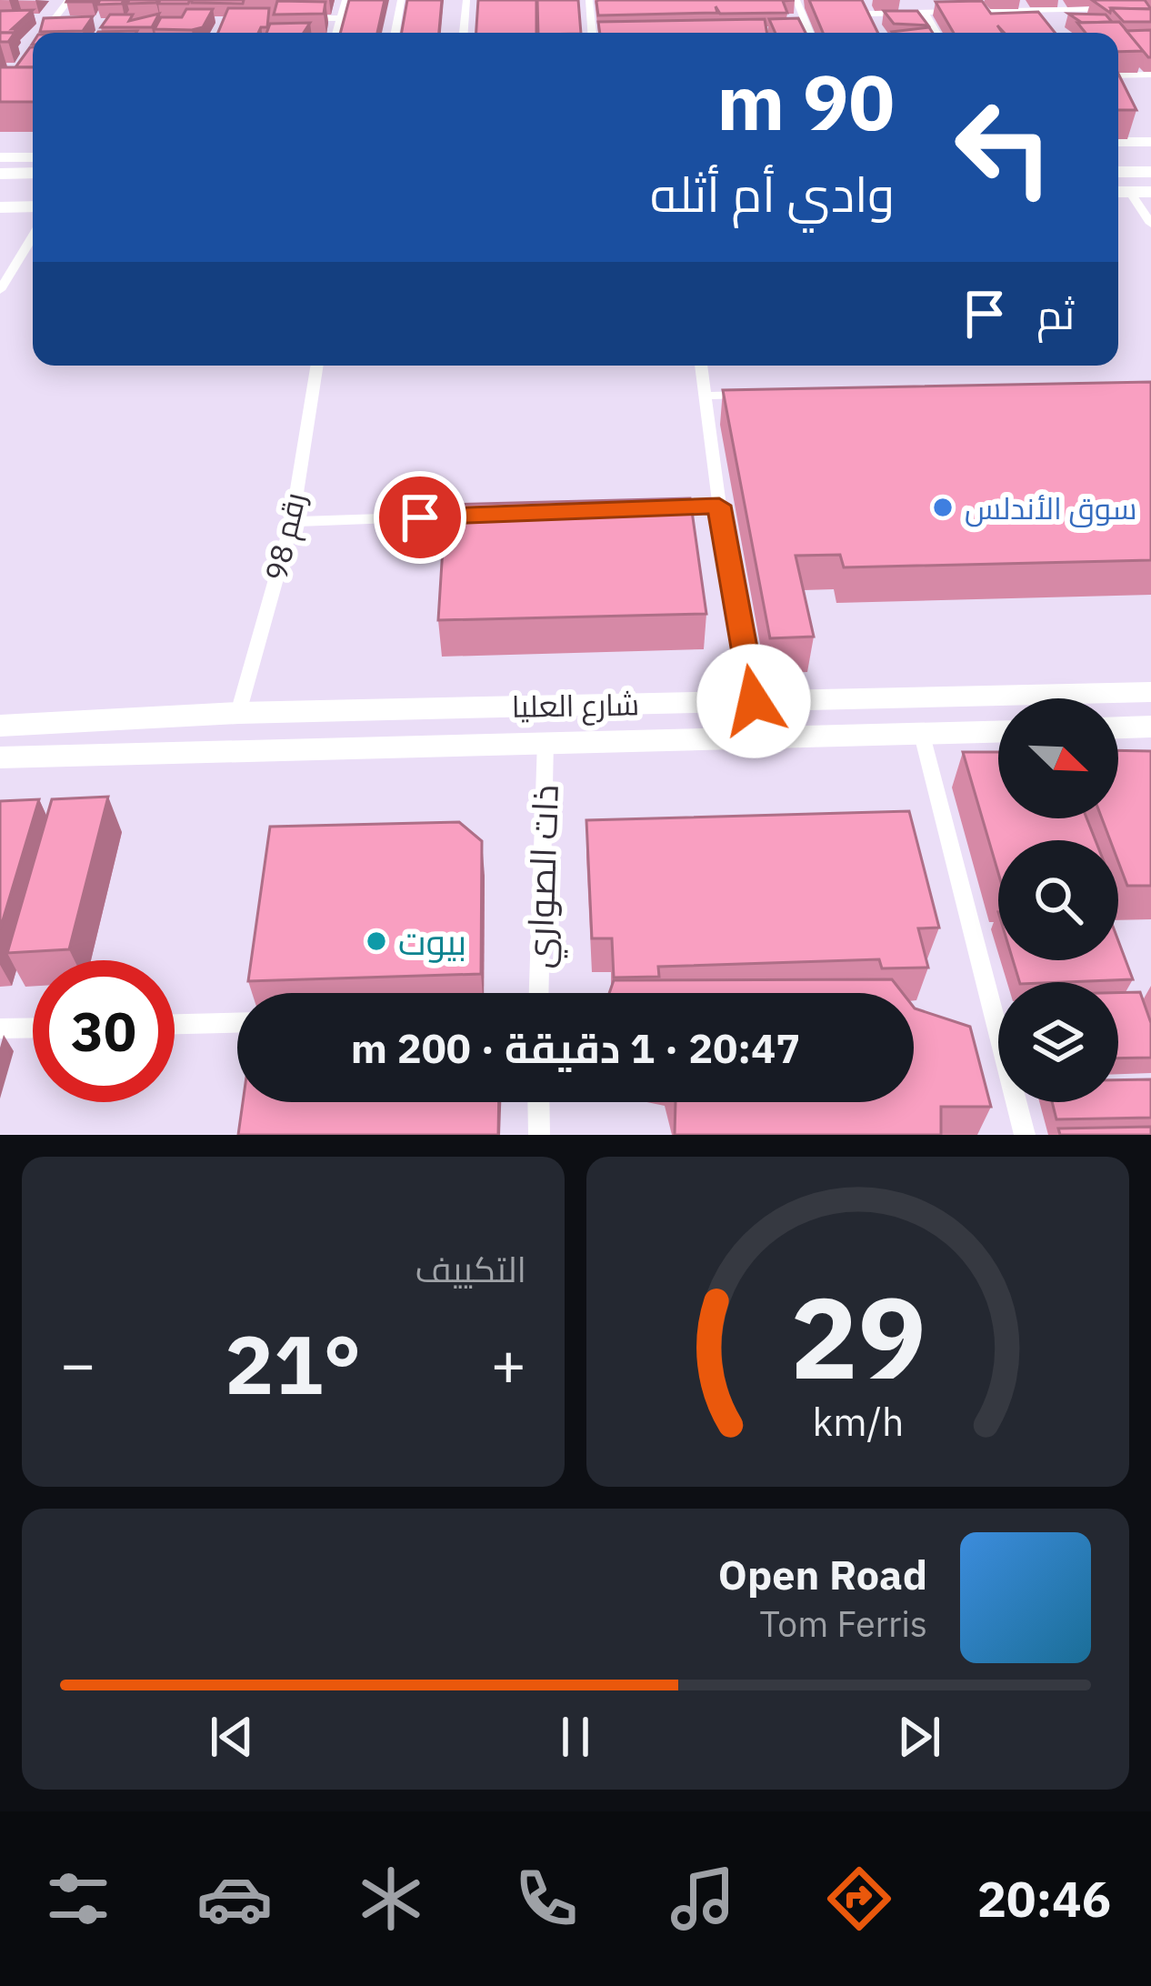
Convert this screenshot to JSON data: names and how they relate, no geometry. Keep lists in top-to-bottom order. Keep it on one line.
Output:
{"streets":{"main road":["شارع العليا"],"street":["رقم 98","ذات الصواري"]},"crossings":[["رقم 98","شارع العليا"],["شارع العليا","ذات الصواري"]],"places":["سوق الأندلس","بيوت"],"north":"bottom right","page":{"turn":["90 m","وادي أم أثله"],"then":"ثم","limit":"30","trip":"20:47 · 1 دقيقة · 200 m","tile":"التكييف","heat":["−","21°","+"],"song":["Open Road","Tom Ferris"],"tabs":"20:46","gauge":["29","km/h"]}}
